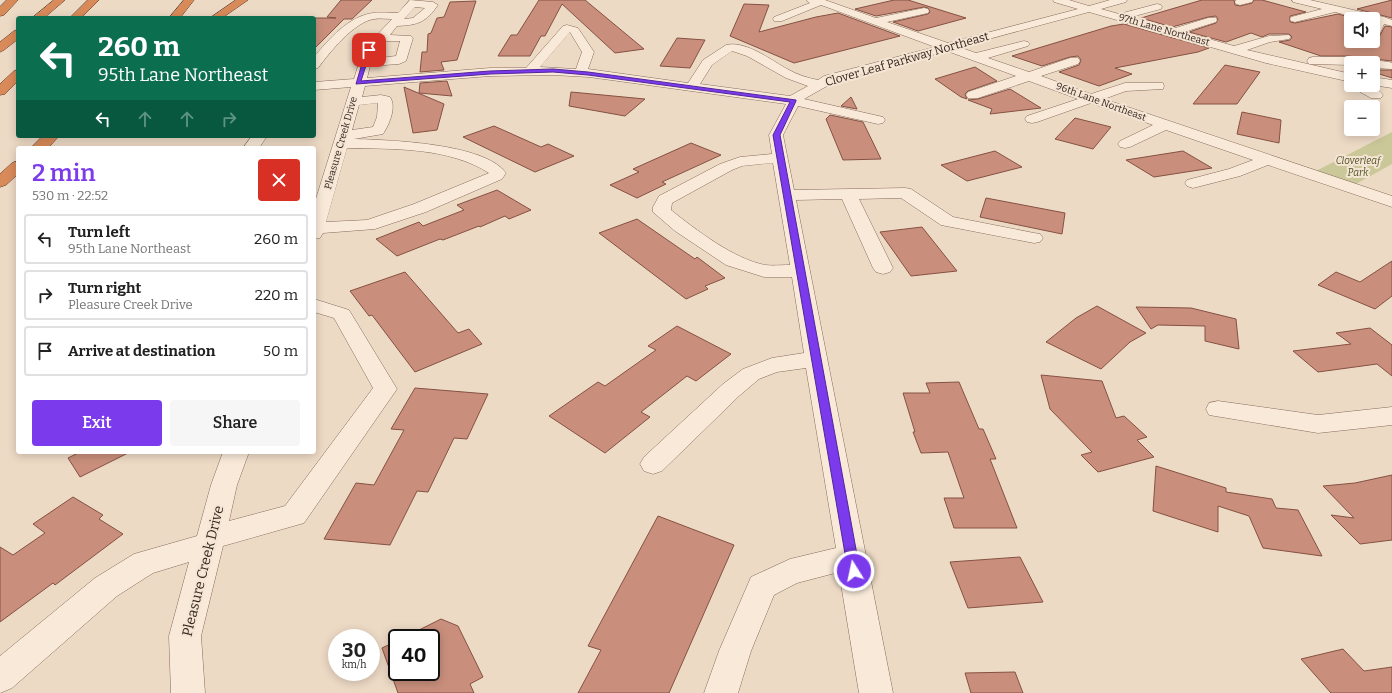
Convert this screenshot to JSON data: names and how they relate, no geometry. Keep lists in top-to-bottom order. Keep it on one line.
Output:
{"streets":{"street":["97th Lane Northeast","Clover Leaf Parkway Northeast","96th Lane Northeast","Pleasure Creek Drive"]},"crossings":[["97th Lane Northeast","Clover Leaf Parkway Northeast"],["Clover Leaf Parkway Northeast","96th Lane Northeast"]],"parks":["Cloverleaf Park"],"page":{"map_buttons":["+","−"],"turn":["260 m","95th Lane Northeast"],"heading":["2 min","530 m · 22:52"],"list":[{"name":"Turn left","note":"95th Lane Northeast","value":"260 m"},{"name":"Turn right","note":"Pleasure Creek Drive","value":"220 m"},{"name":"Arrive at destination","value":"50 m"}],"buttons":["Exit","Share"],"speed":"30 km/h","limit":"40"}}
